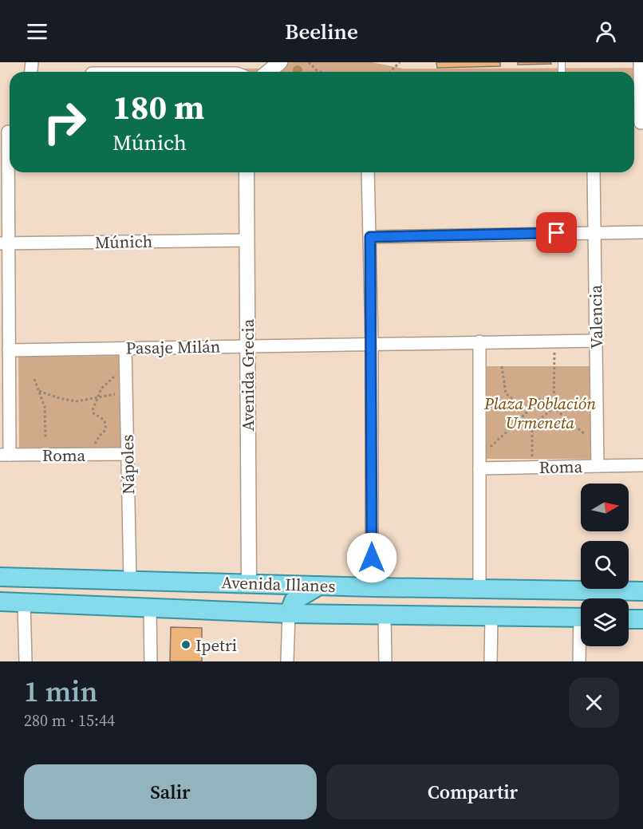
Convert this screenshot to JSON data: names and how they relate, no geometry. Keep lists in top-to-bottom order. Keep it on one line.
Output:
{"streets":{"main road":["Avenida Illanes"],"street":["Múnich","Valencia","Pasaje Milán","Avenida Grecia","Roma","Nápoles"]},"crossings":[["Múnich","Avenida Grecia"],["Valencia","Pasaje Milán"],["Valencia","Roma"],["Pasaje Milán","Avenida Grecia"],["Pasaje Milán","Nápoles"],["Avenida Grecia","Avenida Illanes"],["Roma","Nápoles"],["Nápoles","Avenida Illanes"]],"parks":["Plaza Población Urmeneta"],"places":["Ipetri"],"north":"right","page":{"header":"Beeline","turn":["180 m","Múnich"],"heading":["1 min","280 m · 15:44"],"buttons":["Salir","Compartir"]}}
